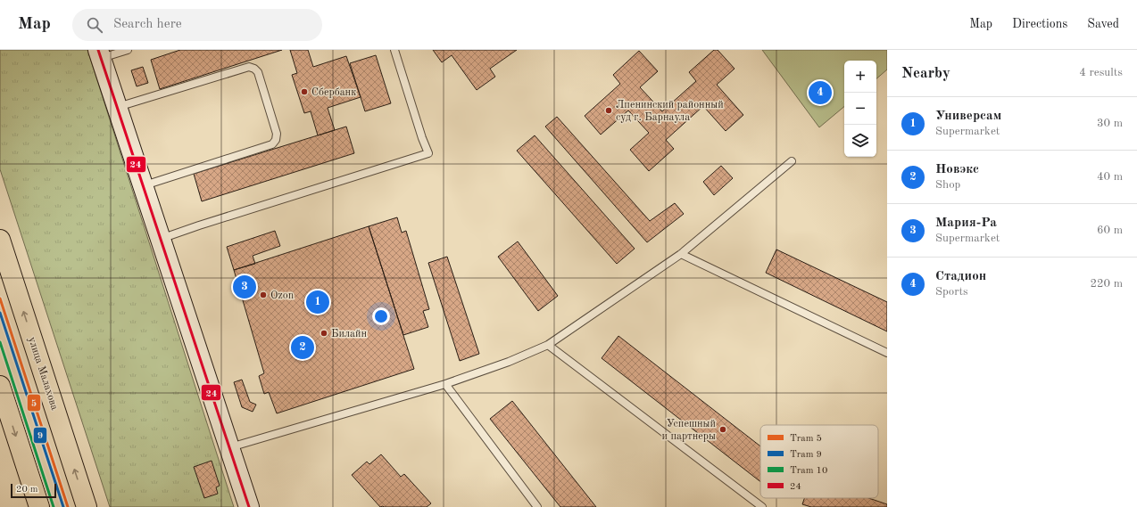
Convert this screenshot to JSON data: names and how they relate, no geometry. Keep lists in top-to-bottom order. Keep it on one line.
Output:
{"streets":{"main road":["улица Малахова"]},"places":["Сбербанк","Лпенинский районный суд г. Барнаула","Ozon","Билайн","Успешный и партнеры"],"lines":["transit line 24","tram line 5","tram line 9","tram line 10"],"legend":["Tram 5","Tram 9","Tram 10","24"],"scale_bar":"20 m","page":{"header":"Map","search":"Search here","nav":["Map","Directions","Saved"],"heading":["Nearby","4 results"],"map_buttons":["+","−"],"pins":["4","3","1","2"],"list":[{"mark":"1","name":"Универсам","note":"Supermarket","value":"30 m"},{"mark":"2","name":"Новэкс","note":"Shop","value":"40 m"},{"mark":"3","name":"Мария-Ра","note":"Supermarket","value":"60 m"},{"mark":"4","name":"Стадион","note":"Sports","value":"220 m"}],"scale":"20 m"}}
